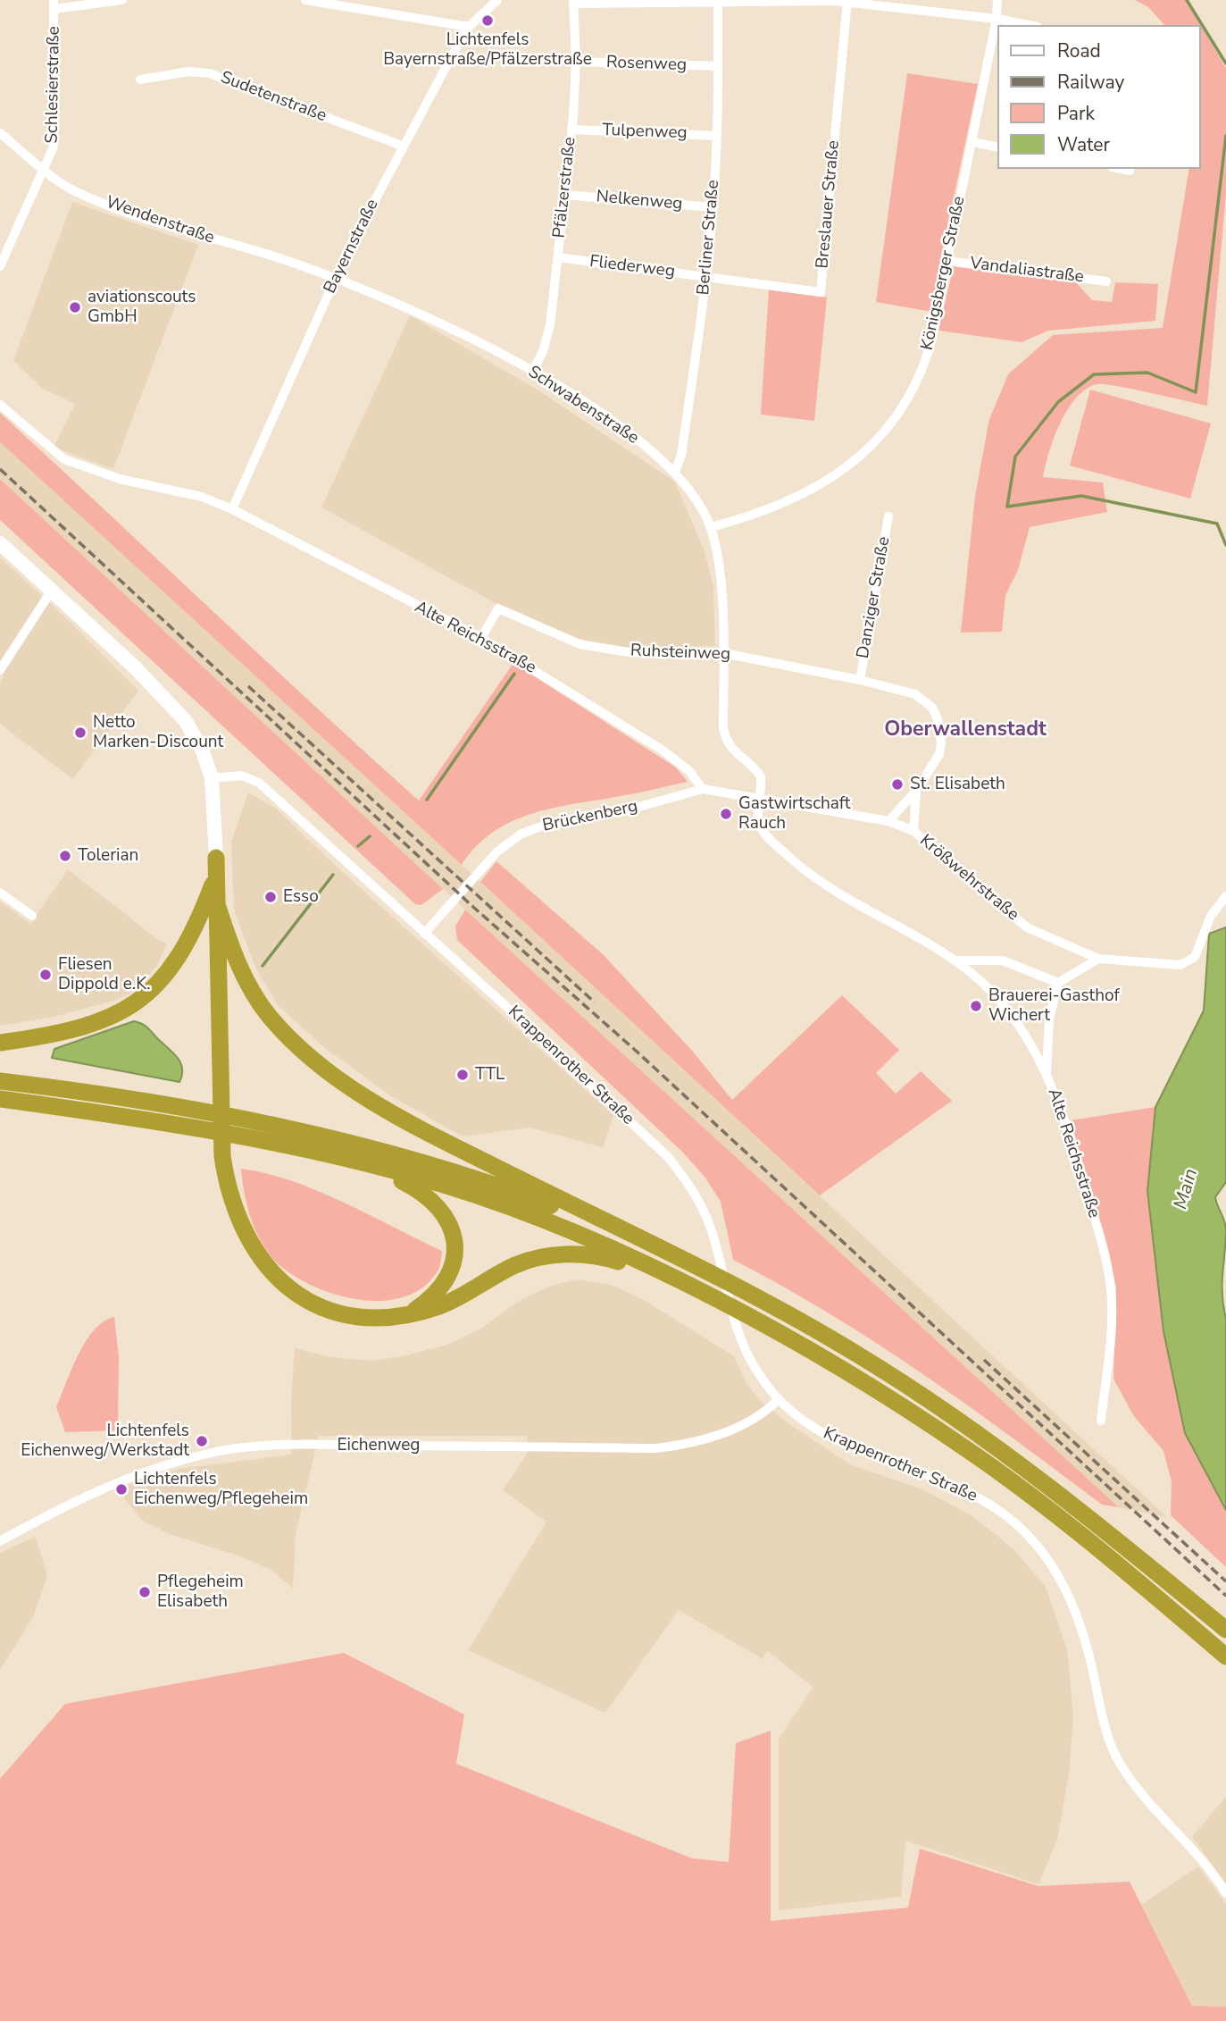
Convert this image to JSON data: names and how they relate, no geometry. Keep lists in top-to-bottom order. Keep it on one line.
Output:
{"streets":{"street":["Rosenweg","Schlesierstraße","Sudetenstraße","Tulpenweg","Pfälzerstraße","Nelkenweg","Breslauer Straße","Wendenstraße","Berliner Straße","Bayernstraße","Fliederweg","Vandaliastraße","Königsberger Straße","Schwabenstraße","Danziger Straße","Alte Reichsstraße","Ruhsteinweg","Brückenberg","Krößwehrstraße","Krappenrother Straße","Eichenweg"]},"crossings":[["Rosenweg","Pfälzerstraße"],["Rosenweg","Berliner Straße"],["Schlesierstraße","Wendenstraße"],["Sudetenstraße","Bayernstraße"],["Tulpenweg","Pfälzerstraße"],["Tulpenweg","Berliner Straße"],["Pfälzerstraße","Nelkenweg"],["Pfälzerstraße","Fliederweg"],["Pfälzerstraße","Schwabenstraße"],["Nelkenweg","Berliner Straße"],["Breslauer Straße","Berliner Straße"],["Breslauer Straße","Fliederweg"],["Wendenstraße","Bayernstraße"],["Wendenstraße","Schwabenstraße"],["Berliner Straße","Fliederweg"],["Berliner Straße","Schwabenstraße"],["Bayernstraße","Schwabenstraße"],["Bayernstraße","Alte Reichsstraße"],["Vandaliastraße","Königsberger Straße"],["Königsberger Straße","Schwabenstraße"],["Schwabenstraße","Alte Reichsstraße"],["Schwabenstraße","Ruhsteinweg"],["Schwabenstraße","Brückenberg"],["Schwabenstraße","Krößwehrstraße"],["Danziger Straße","Ruhsteinweg"],["Alte Reichsstraße","Ruhsteinweg"],["Alte Reichsstraße","Brückenberg"],["Alte Reichsstraße","Krößwehrstraße"],["Brückenberg","Krößwehrstraße"],["Brückenberg","Krappenrother Straße"],["Krappenrother Straße","Eichenweg"]],"districts":["Oberwallenstadt"],"water":["Main"],"places":["Lichtenfels Bayernstraße/Pfälzerstraße","aviationscouts GmbH","Netto Marken-Discount","St. Elisabeth","Gastwirtschaft Rauch","Tolerian","Esso","Fliesen Dippold e.K.","Brauerei-Gasthof Wichert","TTL","Lichtenfels Eichenweg/Werkstadt","Lichtenfels Eichenweg/Pflegeheim","Pflegeheim Elisabeth"],"legend":["Road","Railway","Park","Water"]}
